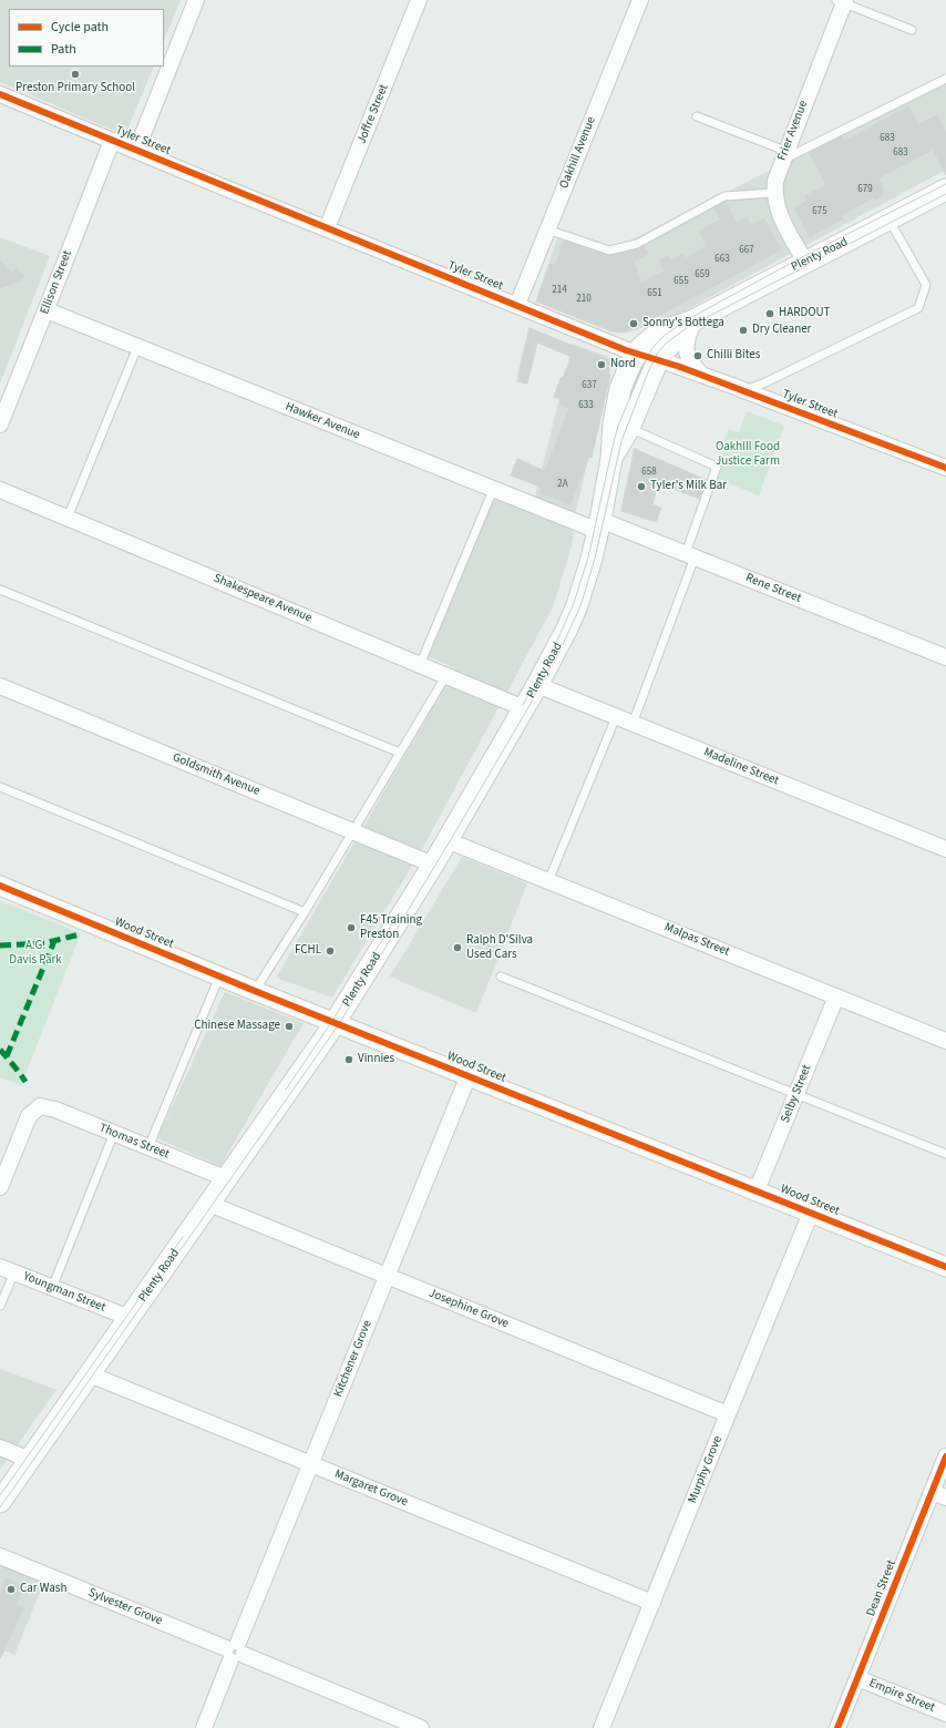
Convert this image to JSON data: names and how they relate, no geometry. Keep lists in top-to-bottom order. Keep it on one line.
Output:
{"streets":{"main road":["Tyler Street","Plenty Road"],"street":["Joffre Street","Frier Avenue","Oakhill Avenue","Ellison Street","Hawker Avenue","Rene Street","Shakespeare Avenue","Madeline Street","Goldsmith Avenue","Wood Street","Malpas Street","Selby Street","Thomas Street","Youngman Street","Josephine Grove","Kitchener Grove","Murphy Grove","Margaret Grove","Dean Street","Sylvester Grove","Empire Street"]},"crossings":[["Joffre Street","Tyler Street"],["Frier Avenue","Plenty Road"],["Tyler Street","Oakhill Avenue"],["Tyler Street","Plenty Road"],["Tyler Street","Ellison Street"],["Plenty Road","Hawker Avenue"],["Plenty Road","Rene Street"],["Plenty Road","Shakespeare Avenue"],["Plenty Road","Madeline Street"],["Plenty Road","Goldsmith Avenue"],["Plenty Road","Wood Street"],["Plenty Road","Malpas Street"],["Plenty Road","Thomas Street"],["Plenty Road","Youngman Street"],["Plenty Road","Josephine Grove"],["Plenty Road","Margaret Grove"],["Ellison Street","Hawker Avenue"],["Hawker Avenue","Rene Street"],["Wood Street","Selby Street"],["Wood Street","Kitchener Grove"],["Wood Street","Murphy Grove"],["Malpas Street","Selby Street"],["Josephine Grove","Kitchener Grove"],["Josephine Grove","Murphy Grove"],["Kitchener Grove","Margaret Grove"],["Kitchener Grove","Sylvester Grove"],["Murphy Grove","Margaret Grove"],["Dean Street","Empire Street"]],"parks":["Oakhill Food Justice Farm","A.G. Davis Park"],"places":["Preston Primary School","HARDOUT","Sonny's Bottega","Dry Cleaner","Chilli Bites","Nord","Tyler's Milk Bar","F45 Training Preston","Ralph D'Silva Used Cars","FCHL","Chinese Massage","Vinnies","Car Wash"],"house_numbers":["683","683","679","675","667","663","659","655","214","651","210","637","633","658","2A"],"legend":["Cycle path","Path"]}
